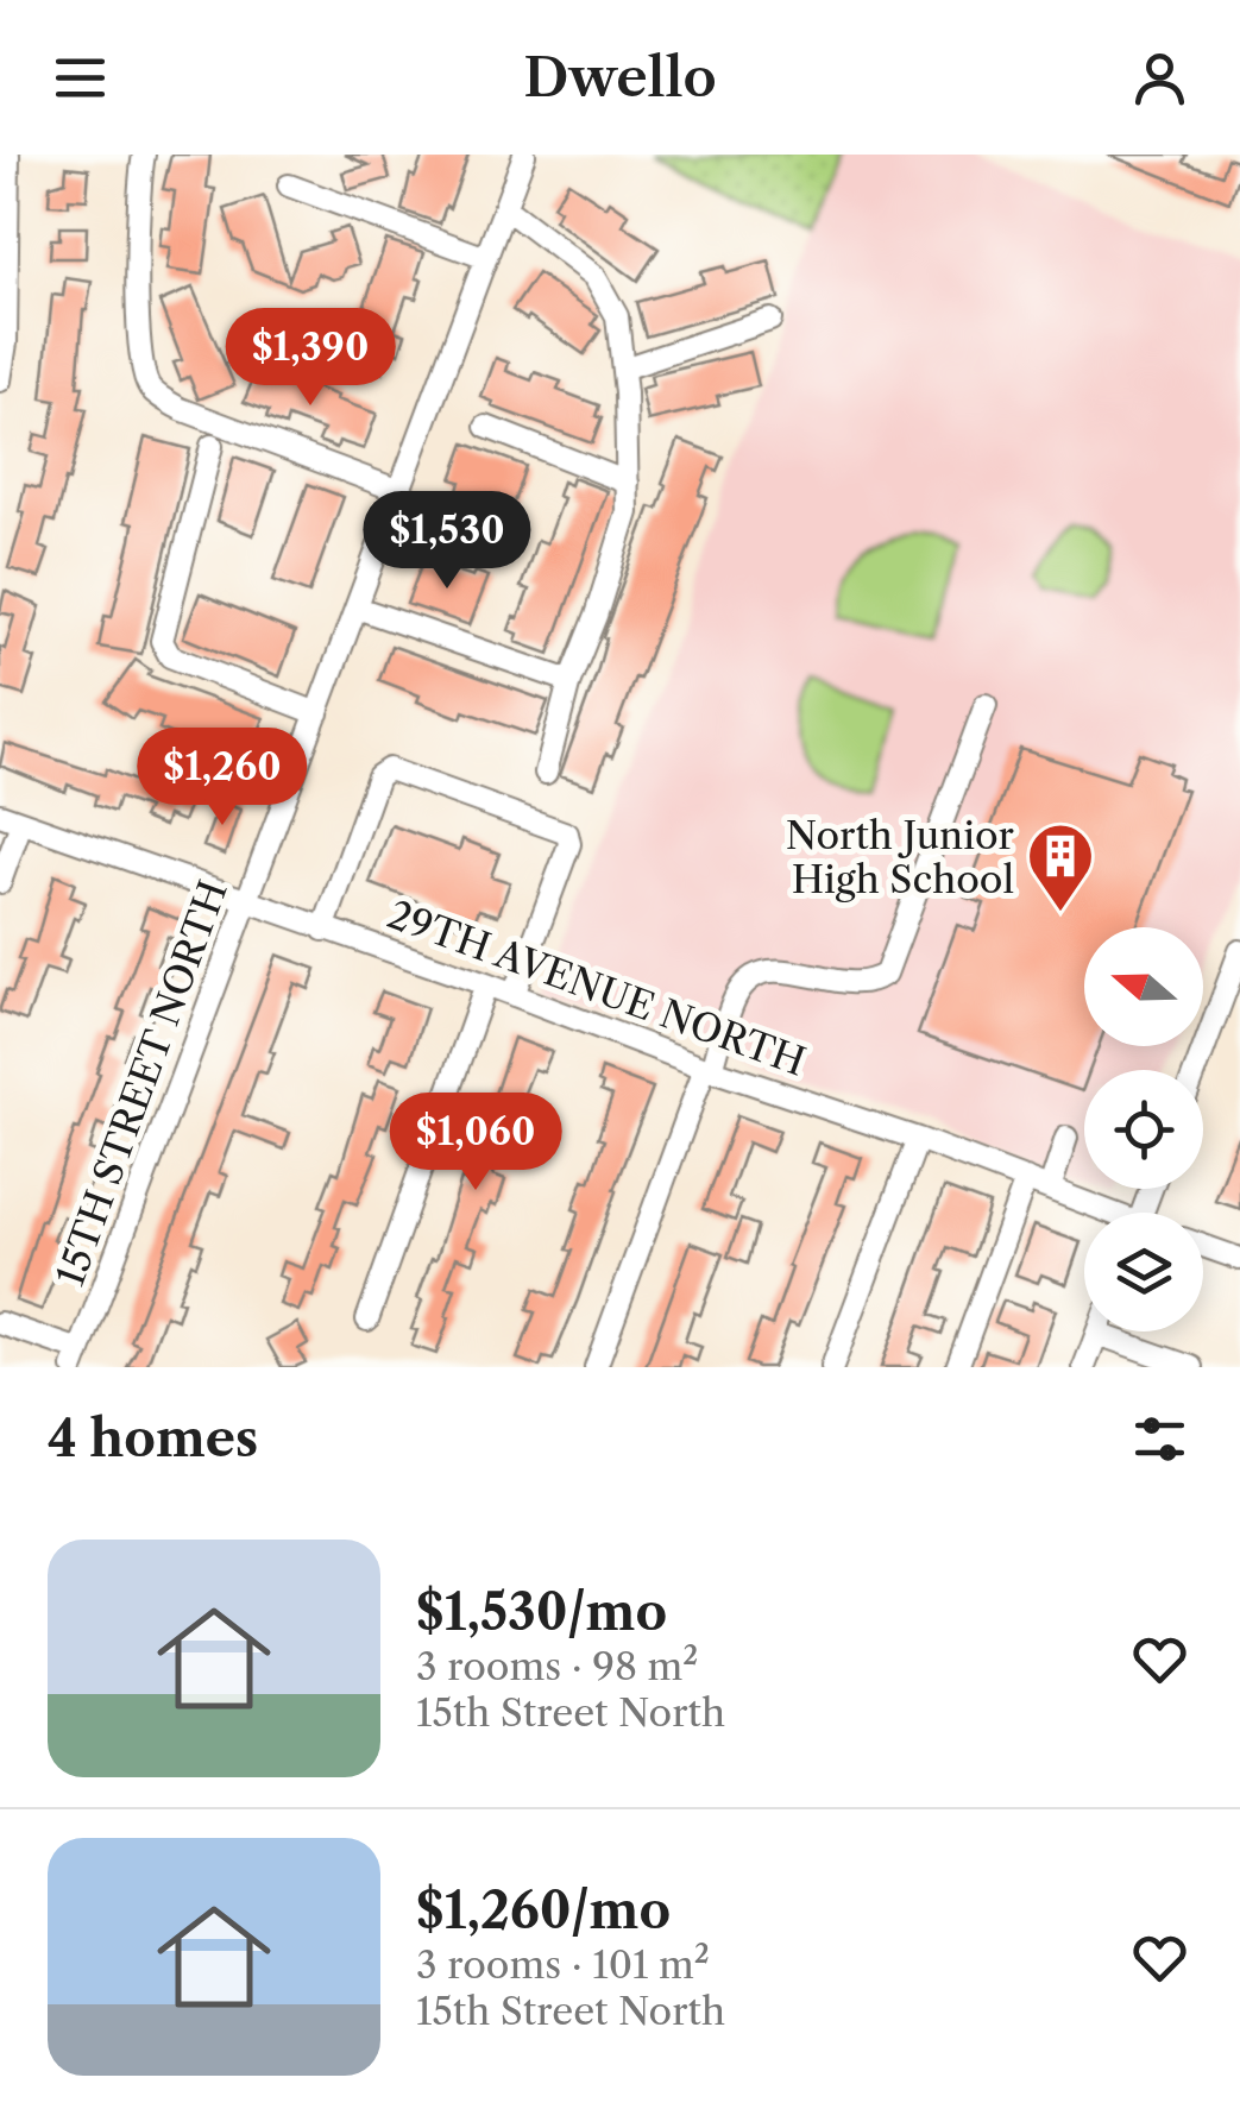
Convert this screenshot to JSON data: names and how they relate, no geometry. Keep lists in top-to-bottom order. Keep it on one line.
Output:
{"streets":{"street":["29TH AVENUE NORTH","15TH STREET NORTH"]},"crossings":[["29TH AVENUE NORTH","15TH STREET NORTH"]],"places":{"building":["North Junior High School"]},"north":"left","page":{"header":"Dwello","price":["$1,390","$1,530","$1,260","$1,060"],"heading":"4 homes","list":[{"name":"$1,530/mo","note":"3 rooms · 98 m² · 15th Street North"},{"name":"$1,260/mo","note":"3 rooms · 101 m² · 15th Street North"}]}}
